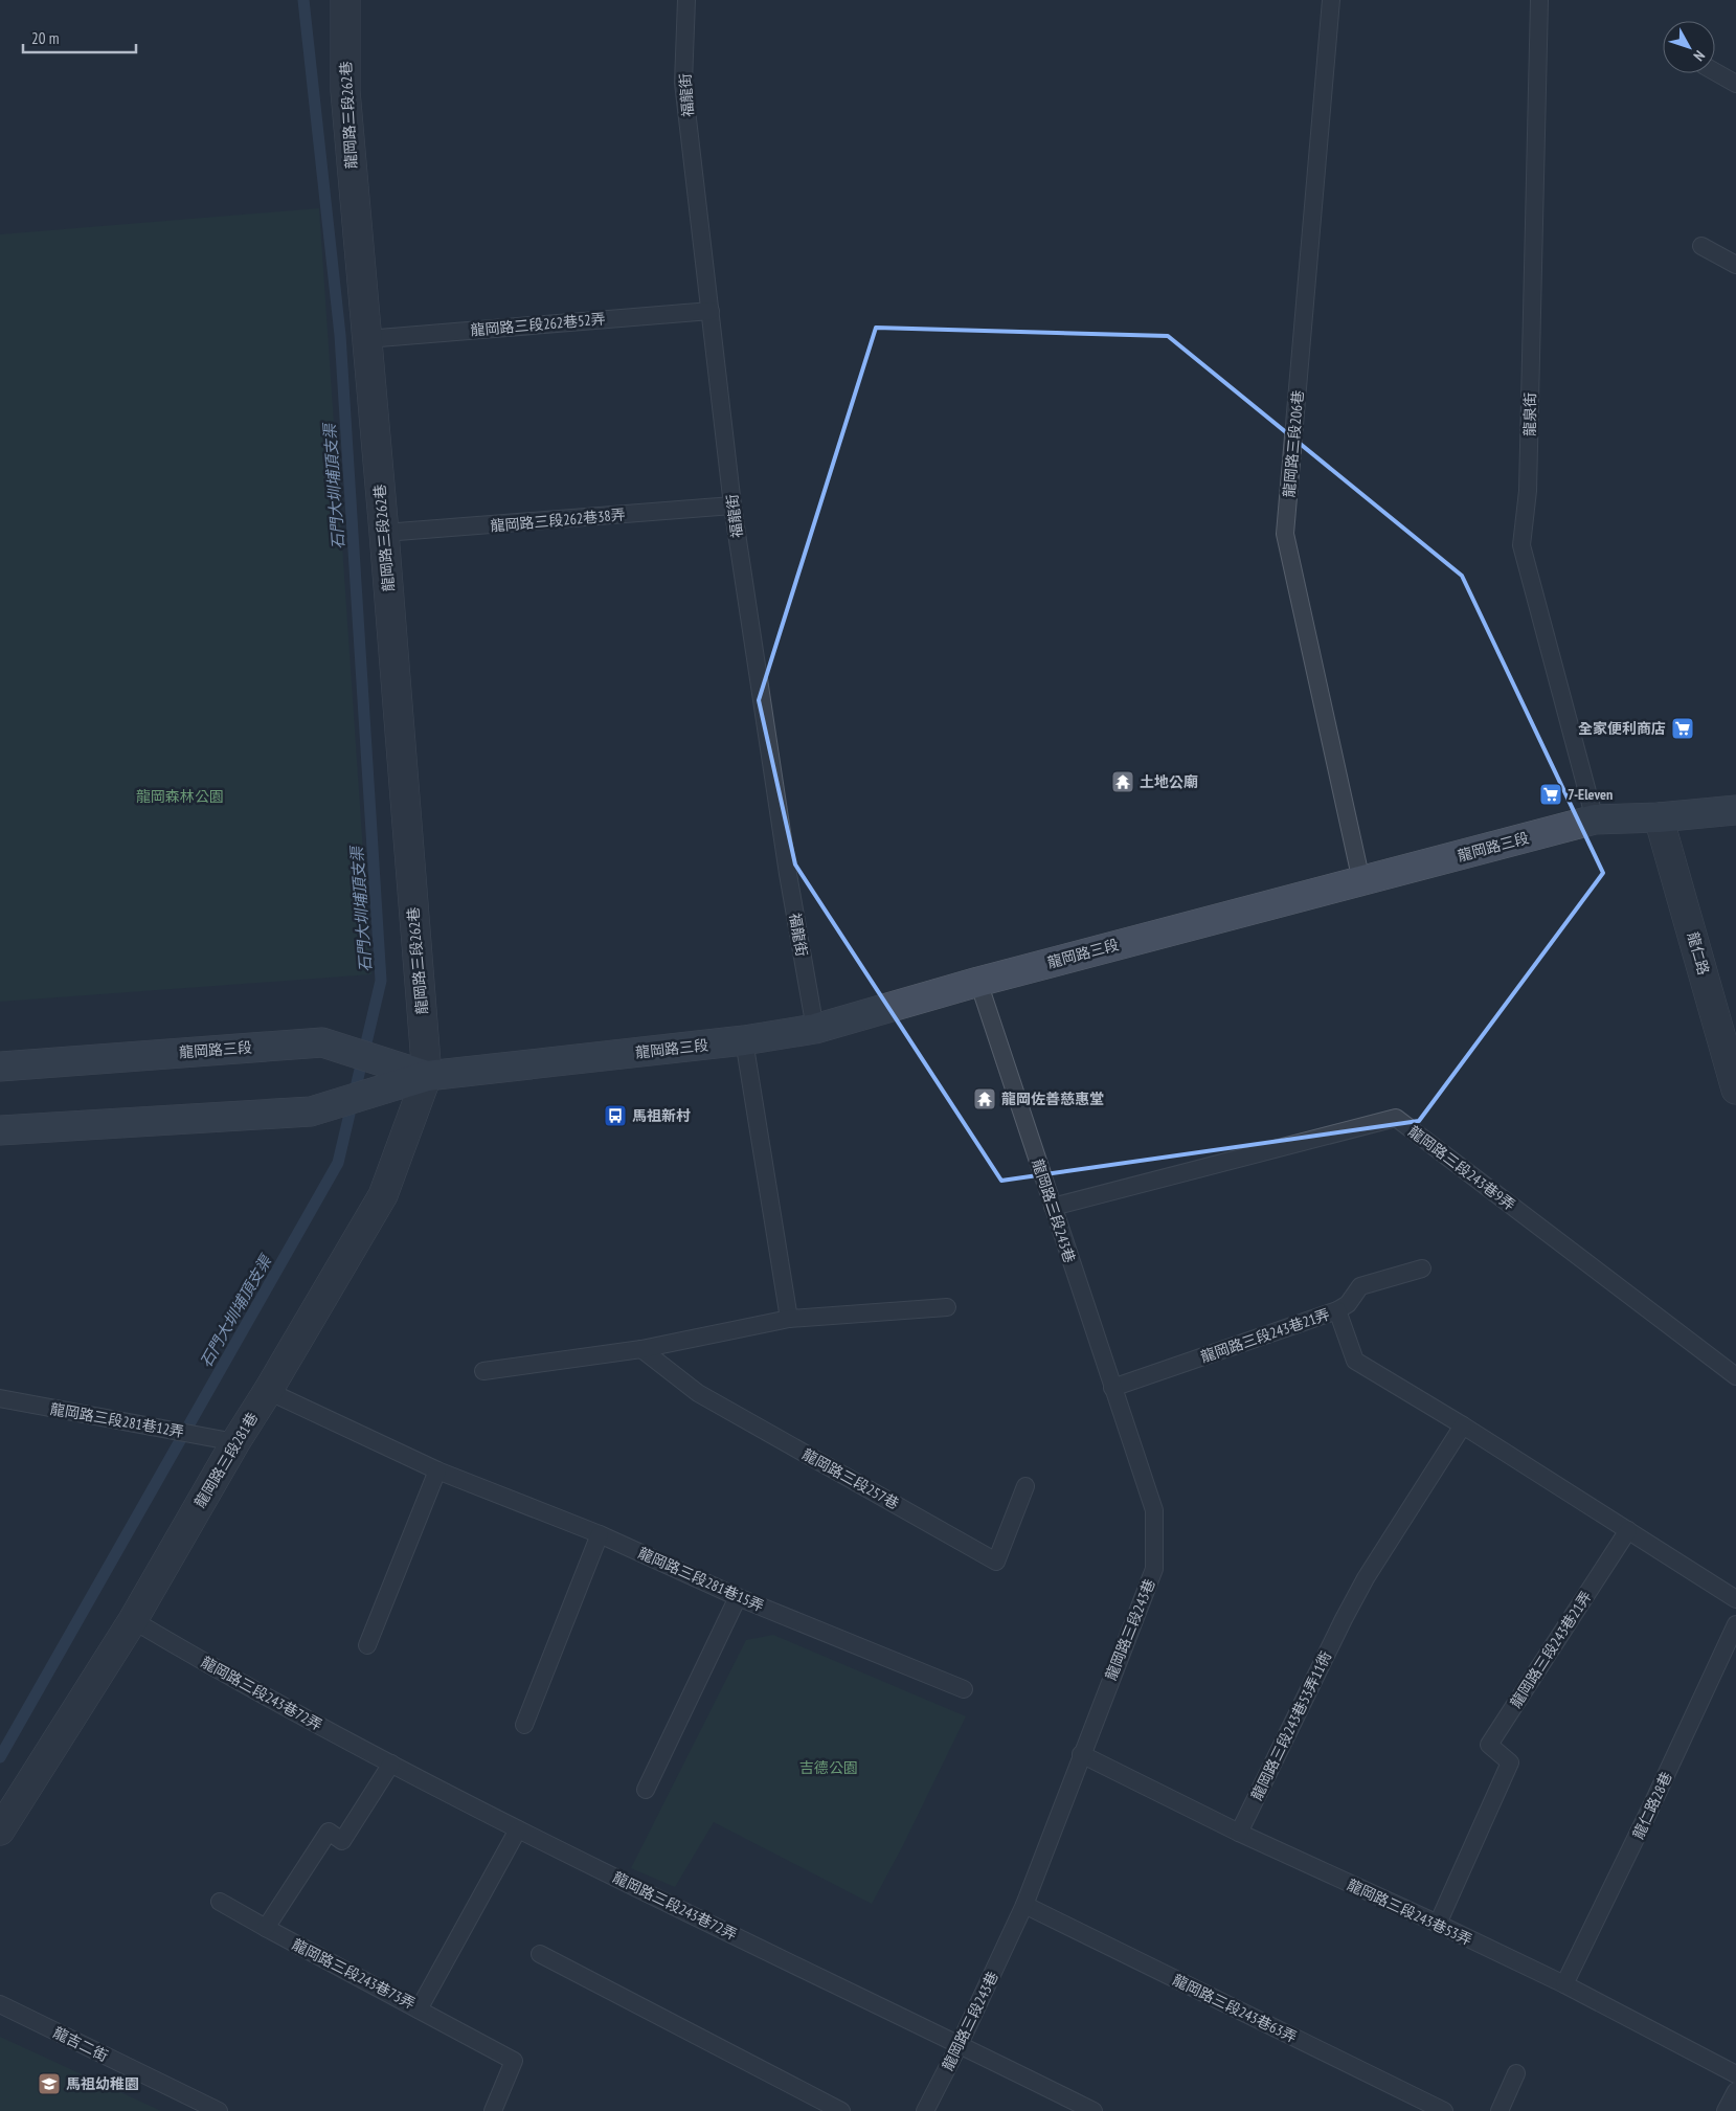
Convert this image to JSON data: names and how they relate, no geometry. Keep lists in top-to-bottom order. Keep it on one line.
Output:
{"streets":{"main road":["龍岡路三段"],"street":["龍岡路三段262巷","龍仁路","龍岡路三段281巷"],"lane":["福龍街","龍岡路三段262巷52弄","龍泉街","龍岡路三段206巷","龍岡路三段262巷38弄","龍岡路三段243巷9弄","龍岡路三段243巷","龍岡路三段243巷21弄","龍岡路三段281巷12弄","龍岡路三段257巷","龍岡路三段281巷15弄","龍岡路三段243巷72弄","龍岡路三段243巷53弄11衖","龍仁路28巷","龍岡路三段243巷53弄","龍岡路三段243巷73弄","龍岡路三段243巷63弄","龍吉二街"]},"crossings":[["福龍街","龍岡路三段262巷52弄"],["福龍街","龍岡路三段262巷38弄"],["福龍街","龍岡路三段"],["龍岡路三段262巷","龍岡路三段262巷52弄"],["龍岡路三段262巷","龍岡路三段262巷38弄"],["龍岡路三段262巷","龍岡路三段"],["龍岡路三段262巷","龍岡路三段281巷"],["龍泉街","龍岡路三段"],["龍岡路三段206巷","龍岡路三段"],["龍岡路三段","龍仁路"],["龍岡路三段","龍岡路三段243巷"],["龍岡路三段","龍岡路三段281巷"],["龍岡路三段243巷9弄","龍岡路三段243巷"],["龍岡路三段243巷","龍岡路三段243巷21弄"],["龍岡路三段243巷","龍岡路三段243巷72弄"],["龍岡路三段243巷","龍岡路三段243巷53弄"],["龍岡路三段243巷","龍岡路三段243巷63弄"],["龍岡路三段243巷21弄","龍岡路三段243巷53弄11衖"],["龍岡路三段243巷21弄","龍岡路三段243巷53弄"],["龍岡路三段281巷12弄","龍岡路三段281巷"],["龍岡路三段281巷","龍岡路三段281巷15弄"],["龍岡路三段281巷","龍岡路三段243巷72弄"],["龍岡路三段243巷72弄","龍岡路三段243巷73弄"],["龍岡路三段243巷53弄11衖","龍岡路三段243巷53弄"],["龍仁路28巷","龍岡路三段243巷53弄"]],"water":["石門大圳埔頂支渠"],"parks":["龍岡森林公園","吉德公園"],"places":{"supermarket":["全家便利商店","7-Eleven"],"temple":["土地公廟","龍岡佐善慈惠堂"],"bus stop":["馬祖新村"],"school or university":["馬祖幼稚園"]},"scale_bar":"20 m","north":"bottom right"}
